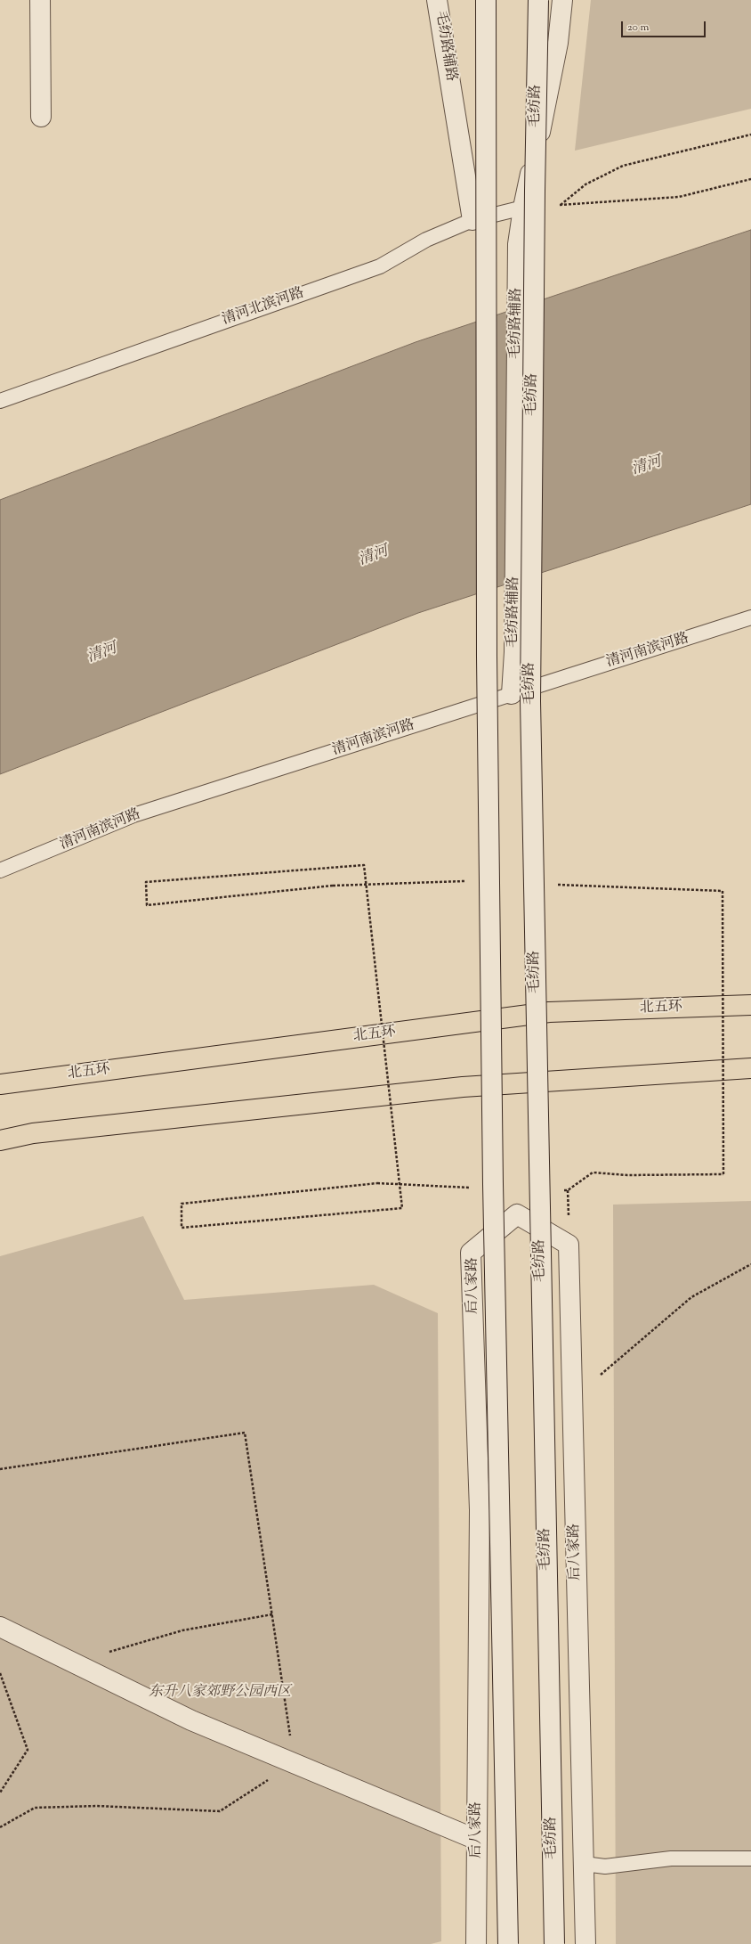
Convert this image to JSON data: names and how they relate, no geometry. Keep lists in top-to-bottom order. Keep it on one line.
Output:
{"streets":{"highway":["北五环"],"main road":["毛纺路辅路","毛纺路","后八家路"],"lane":["清河北滨河路","清河南滨河路"]},"crossings":[["毛纺路辅路","清河北滨河路"],["毛纺路辅路","清河南滨河路"]],"water":["清河"],"parks":["东升八家郊野公园西区"],"scale_bar":"20 m"}
